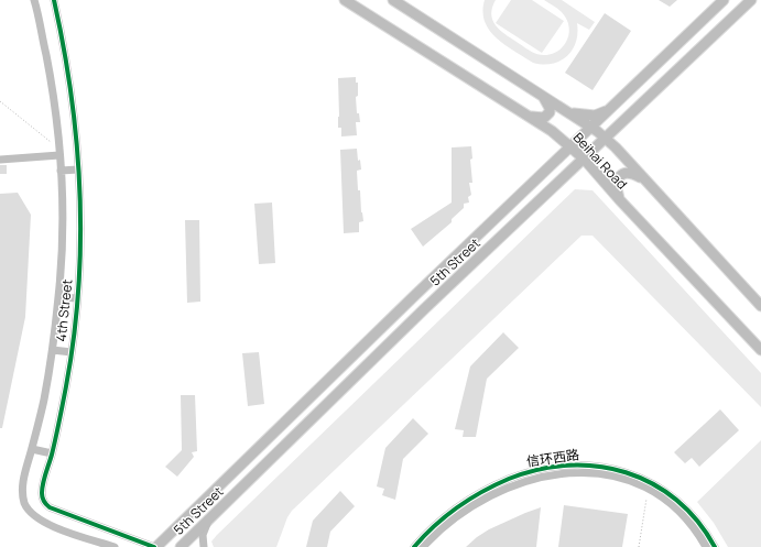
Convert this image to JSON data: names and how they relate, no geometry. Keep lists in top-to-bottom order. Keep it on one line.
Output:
{"streets":{"main road":["Beihai Road","5th Street"],"street":["4th Street","信环西路"]},"crossings":[["Beihai Road","5th Street"],["5th Street","4th Street"]]}
